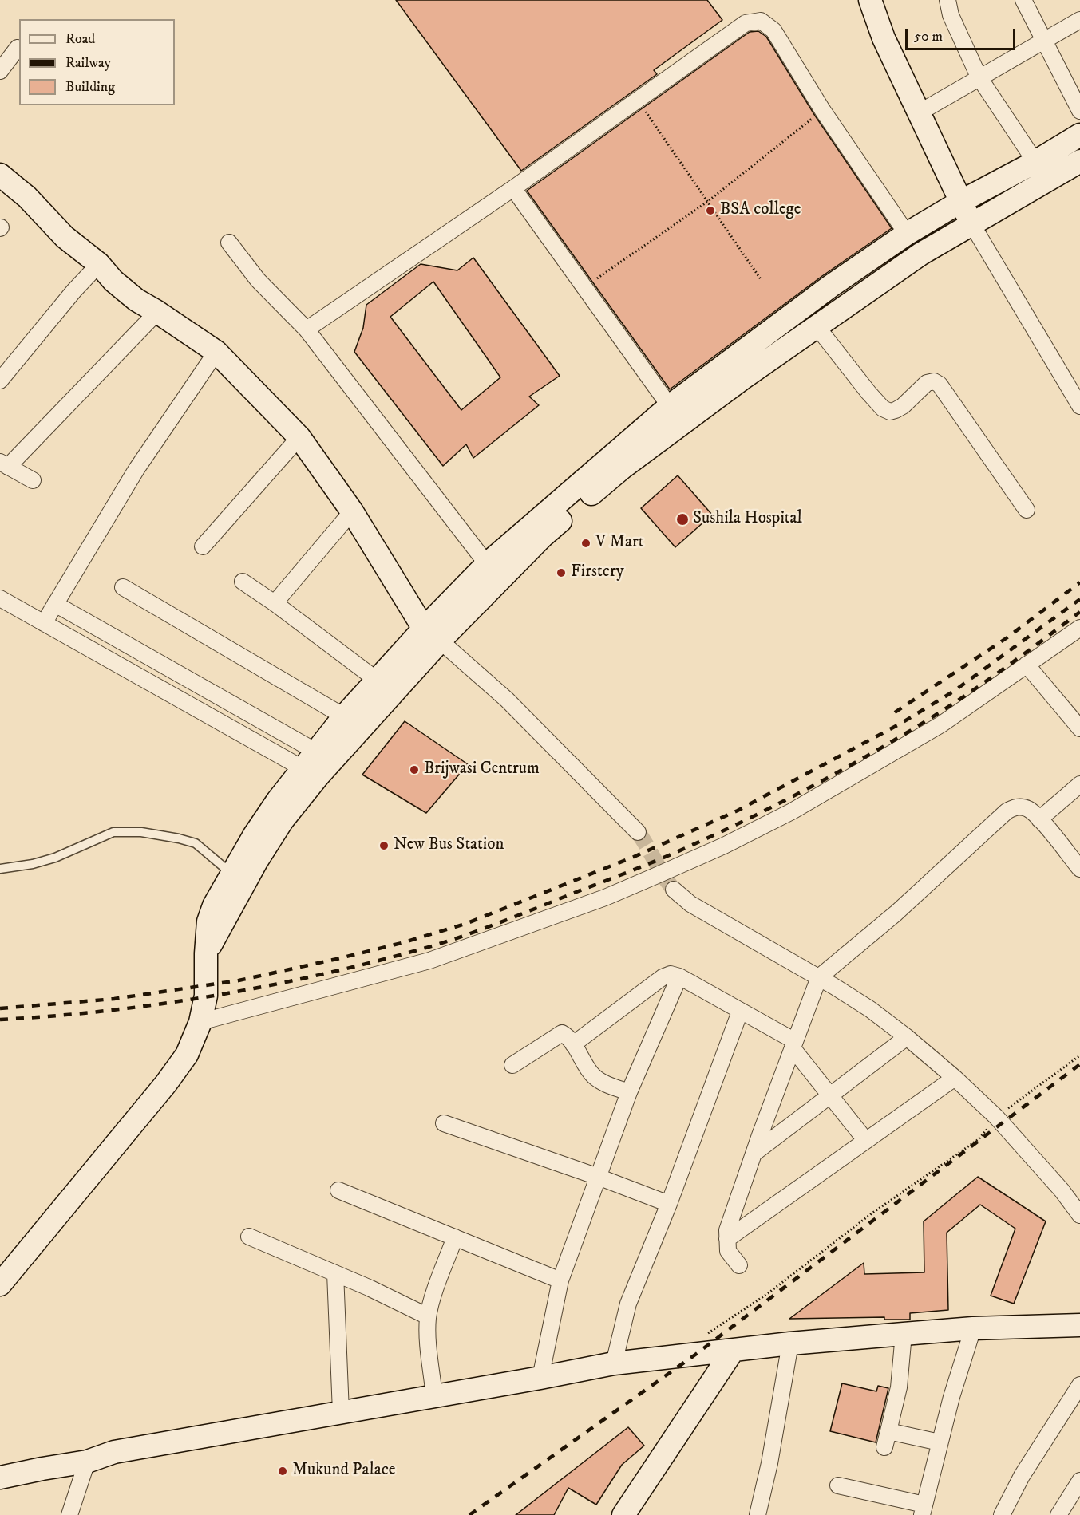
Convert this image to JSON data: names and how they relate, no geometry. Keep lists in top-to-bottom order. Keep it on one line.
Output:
{"places":["BSA college","Sushila Hospital","V Mart","Firstcry","Brijwasi Centrum","New Bus Station","Mukund Palace"],"legend":["Road","Railway","Building"],"scale_bar":"50 m"}
